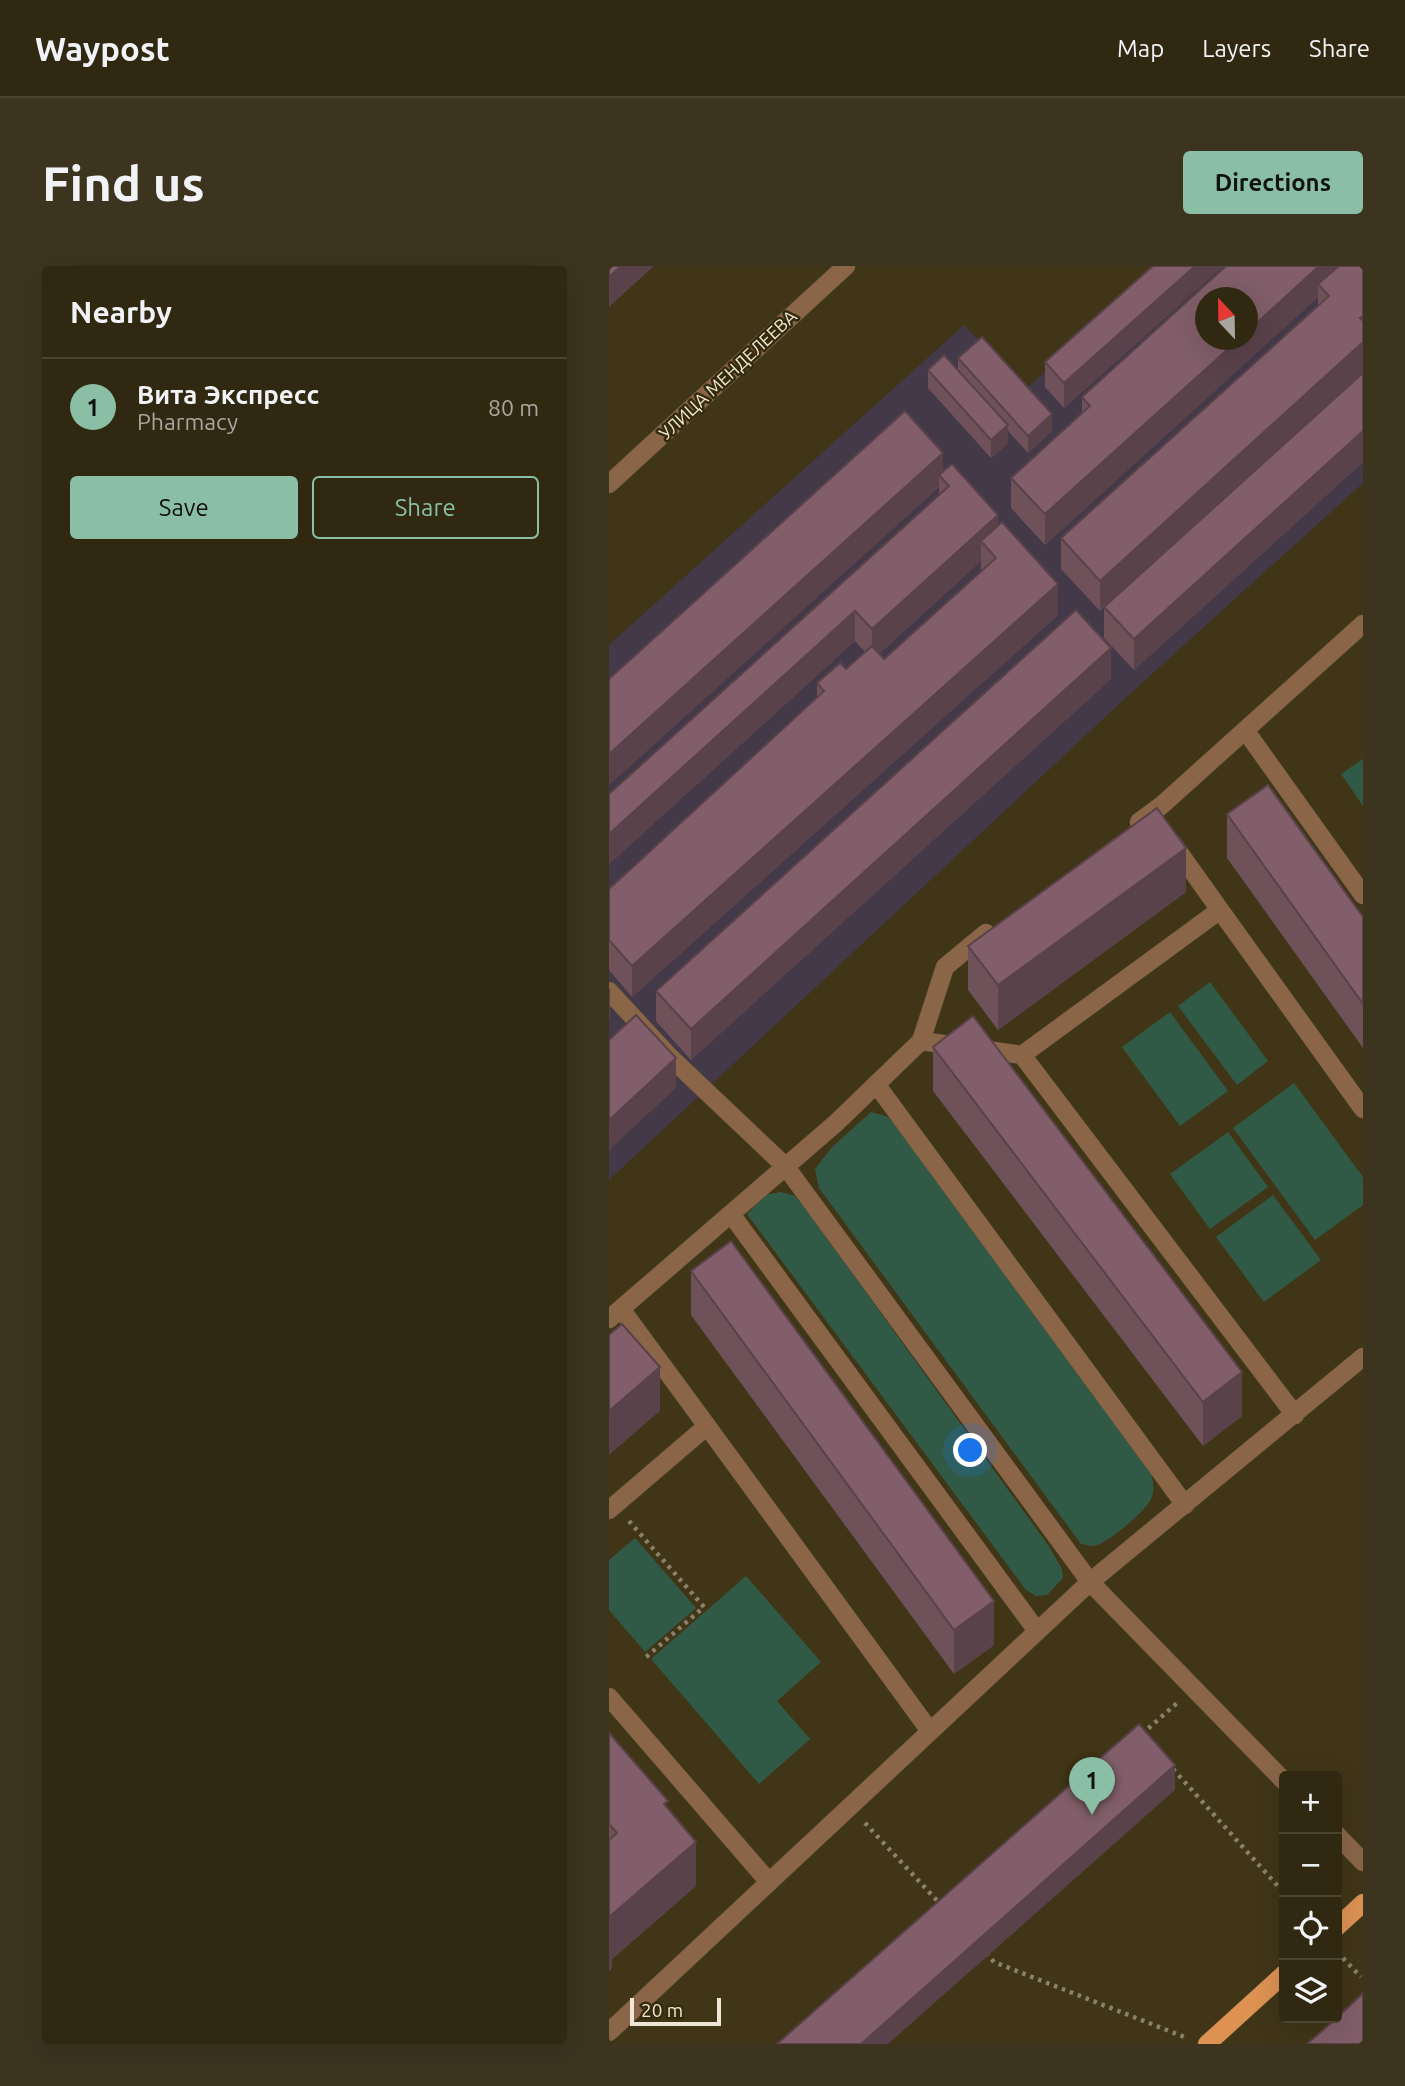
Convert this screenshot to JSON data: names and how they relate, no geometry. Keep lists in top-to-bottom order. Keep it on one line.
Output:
{"streets":{"street":["УЛИЦА МЕНДЕЛЕЕВА"]},"scale_bar":"20 m","north":"top","page":{"header":"Waypost","nav":["Map","Layers","Share"],"buttons":["Directions",["Save","Share"]],"title":"Find us","heading":"Nearby","list":[{"mark":"1","name":"Вита Экспресс","note":"Pharmacy","value":"80 m"}],"pins":"1","map_buttons":["+","−"],"scale":"20 m"}}
